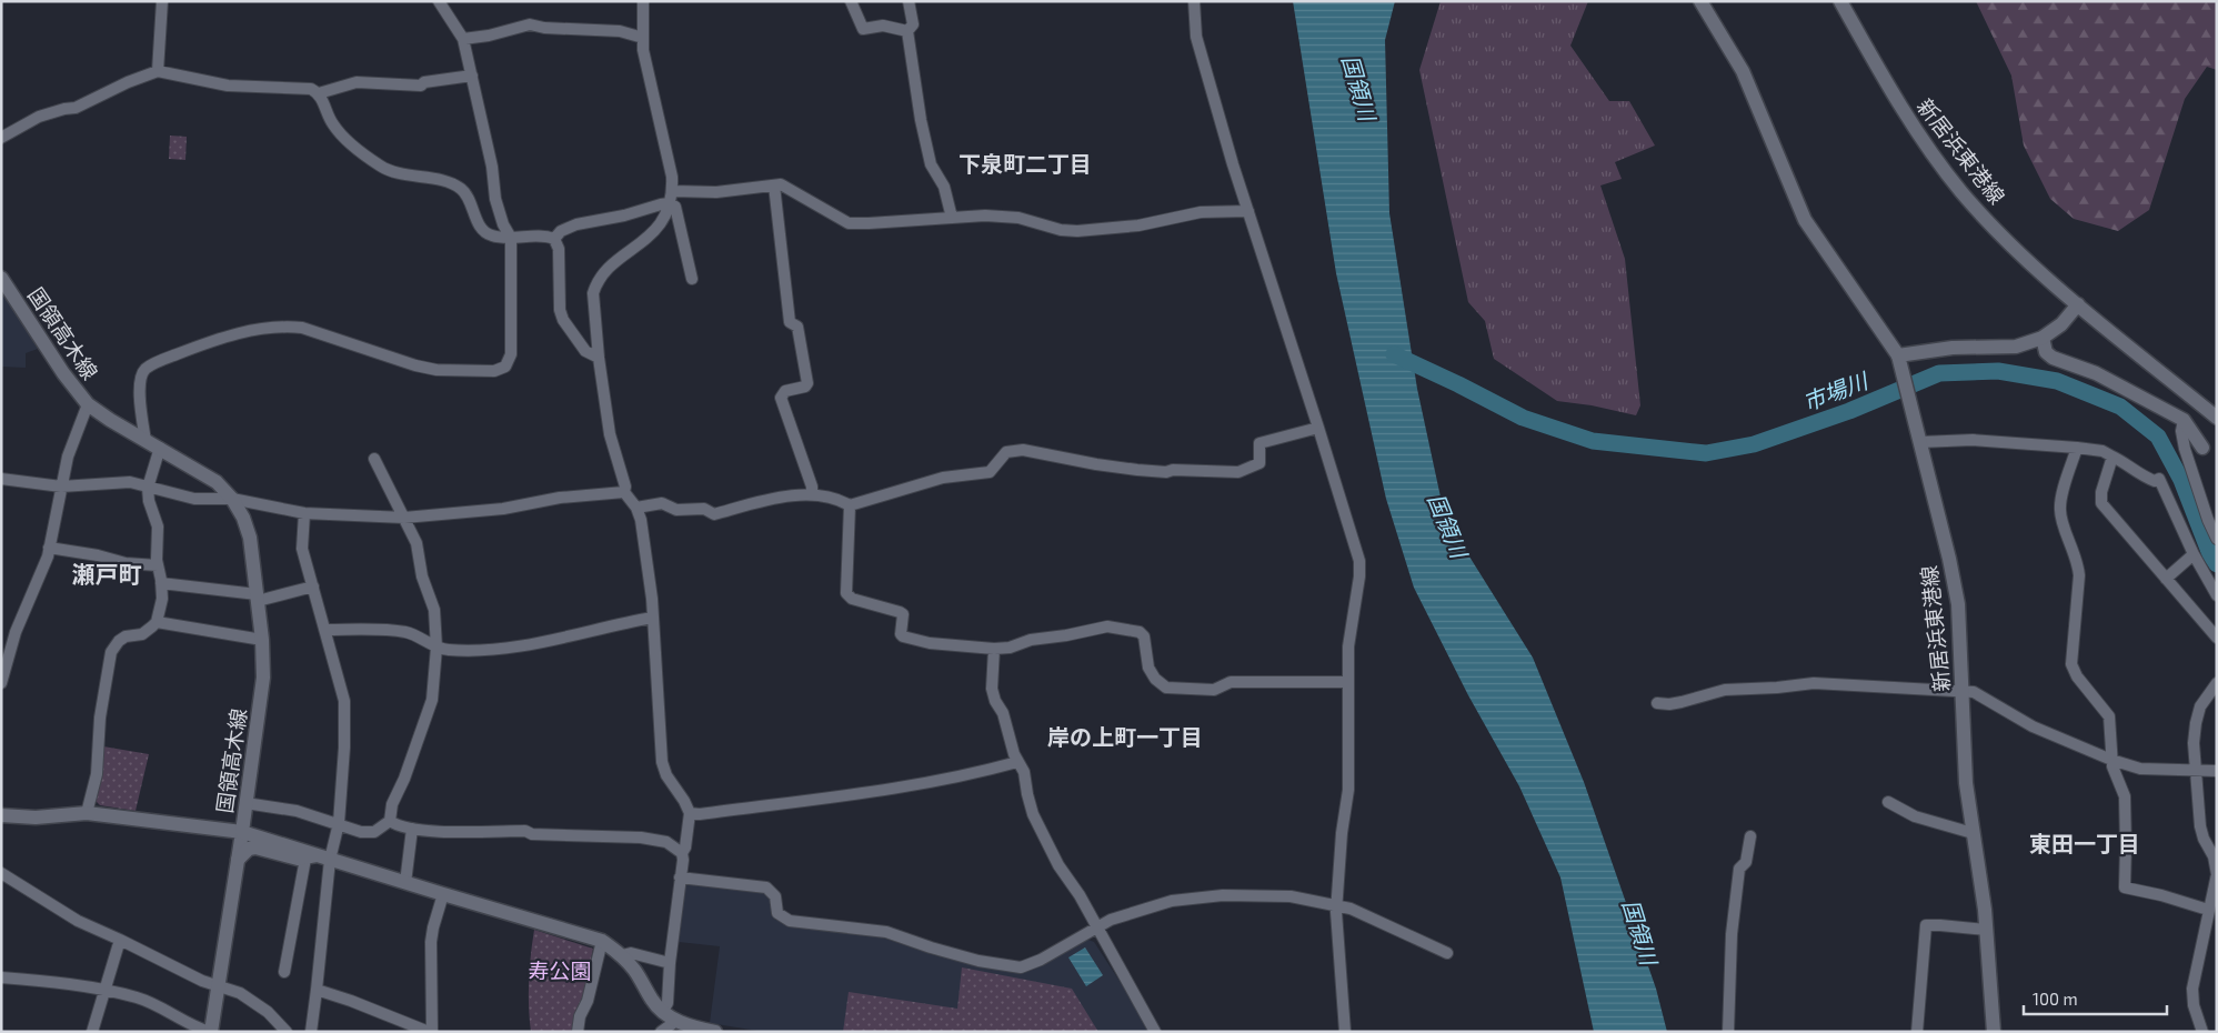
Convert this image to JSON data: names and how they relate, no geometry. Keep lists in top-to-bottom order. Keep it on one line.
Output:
{"streets":{"main road":["新居浜東港線","国領高木線"]},"districts":["下泉町二丁目","瀬戸町","岸の上町一丁目","東田一丁目"],"water":["国領川","市場川"],"parks":["寿公園"],"scale_bar":"100 m"}
